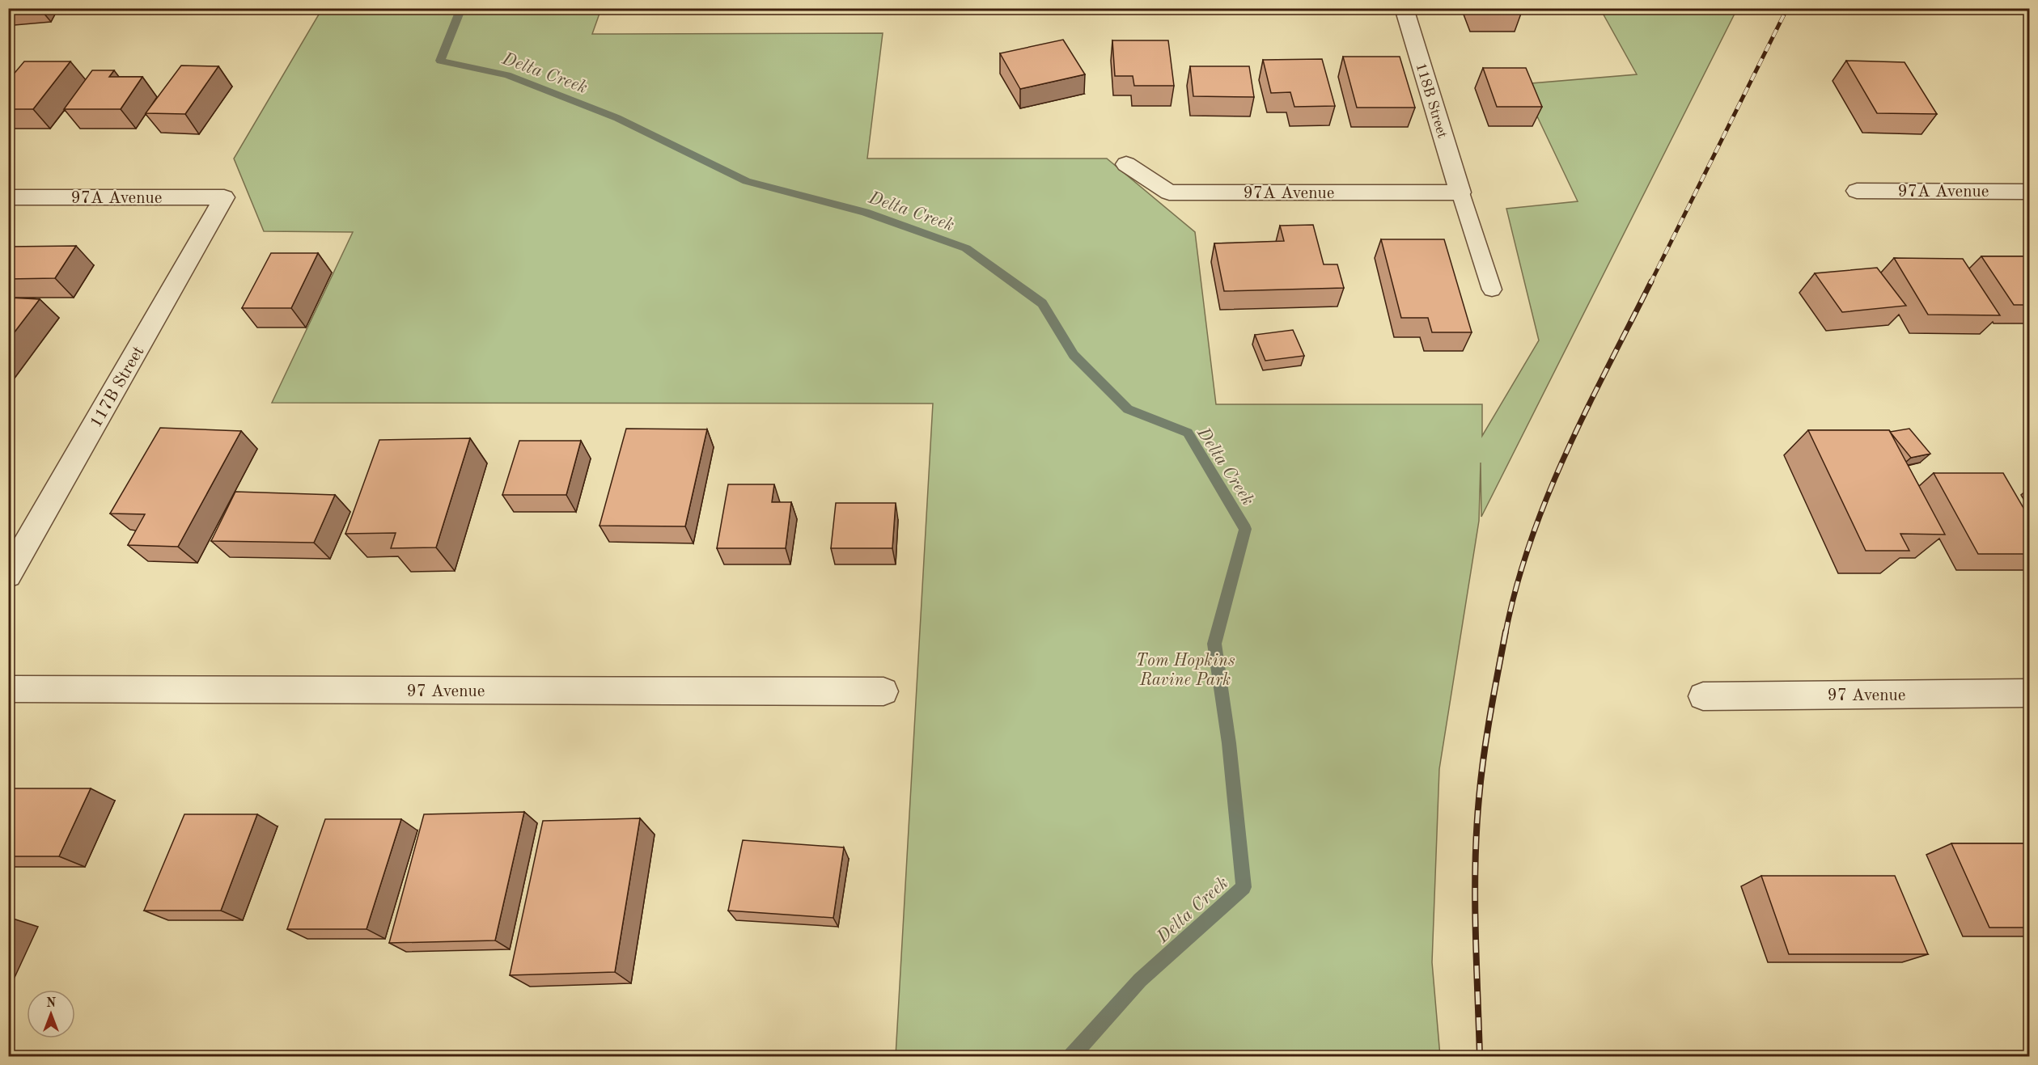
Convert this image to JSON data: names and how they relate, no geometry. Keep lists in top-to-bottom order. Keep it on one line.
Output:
{"streets":{"street":["118B Street","97A Avenue","117B Street","97 Avenue"]},"crossings":[["118B Street","97A Avenue"],["97A Avenue","117B Street"]],"water":["Delta Creek"],"parks":["Tom Hopkins Ravine Park"],"north":"top"}
